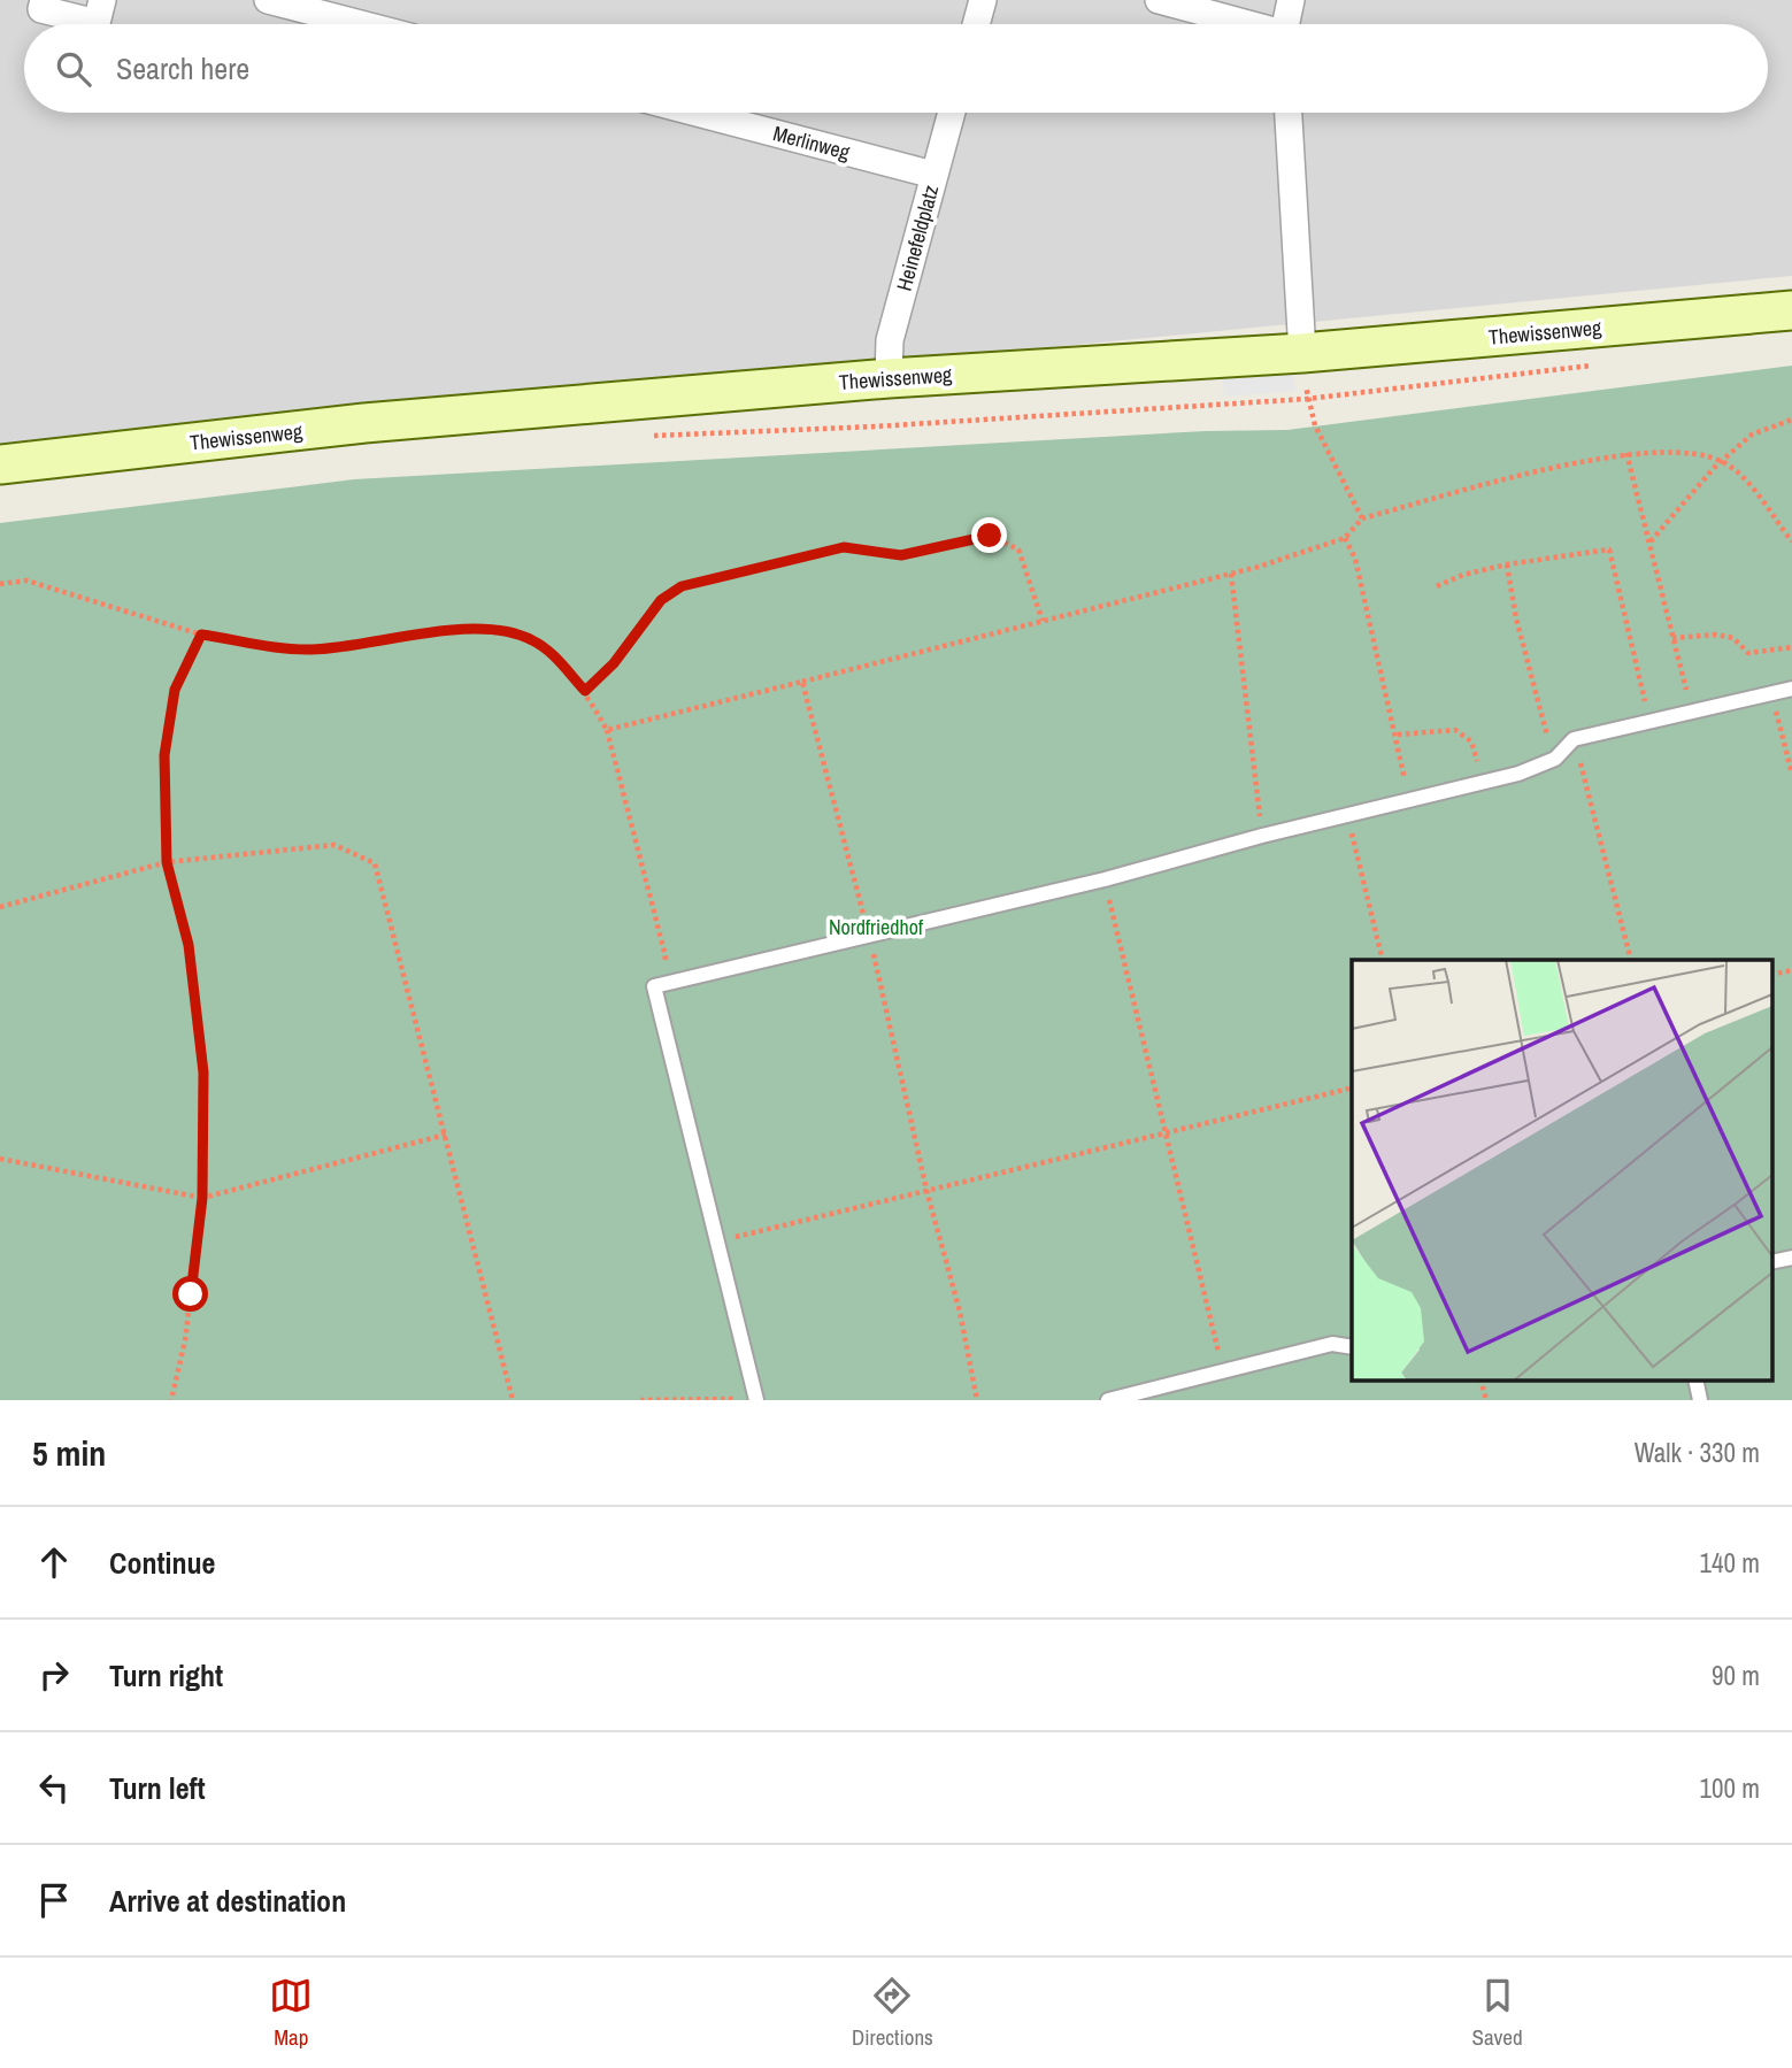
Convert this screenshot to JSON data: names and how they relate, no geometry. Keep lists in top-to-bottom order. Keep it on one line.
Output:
{"streets":{"street":["Merlinweg","Heinefeldplatz","Thewissenweg"]},"crossings":[["Merlinweg","Heinefeldplatz"],["Heinefeldplatz","Thewissenweg"]],"parks":["Nordfriedhof"],"page":{"search":"Search here","heading":["5 min","Walk · 330 m"],"list":[["Continue","140 m"],["Turn right","90 m"],["Turn left","100 m"],"Arrive at destination"],"nav":["Map","Directions","Saved"]}}
